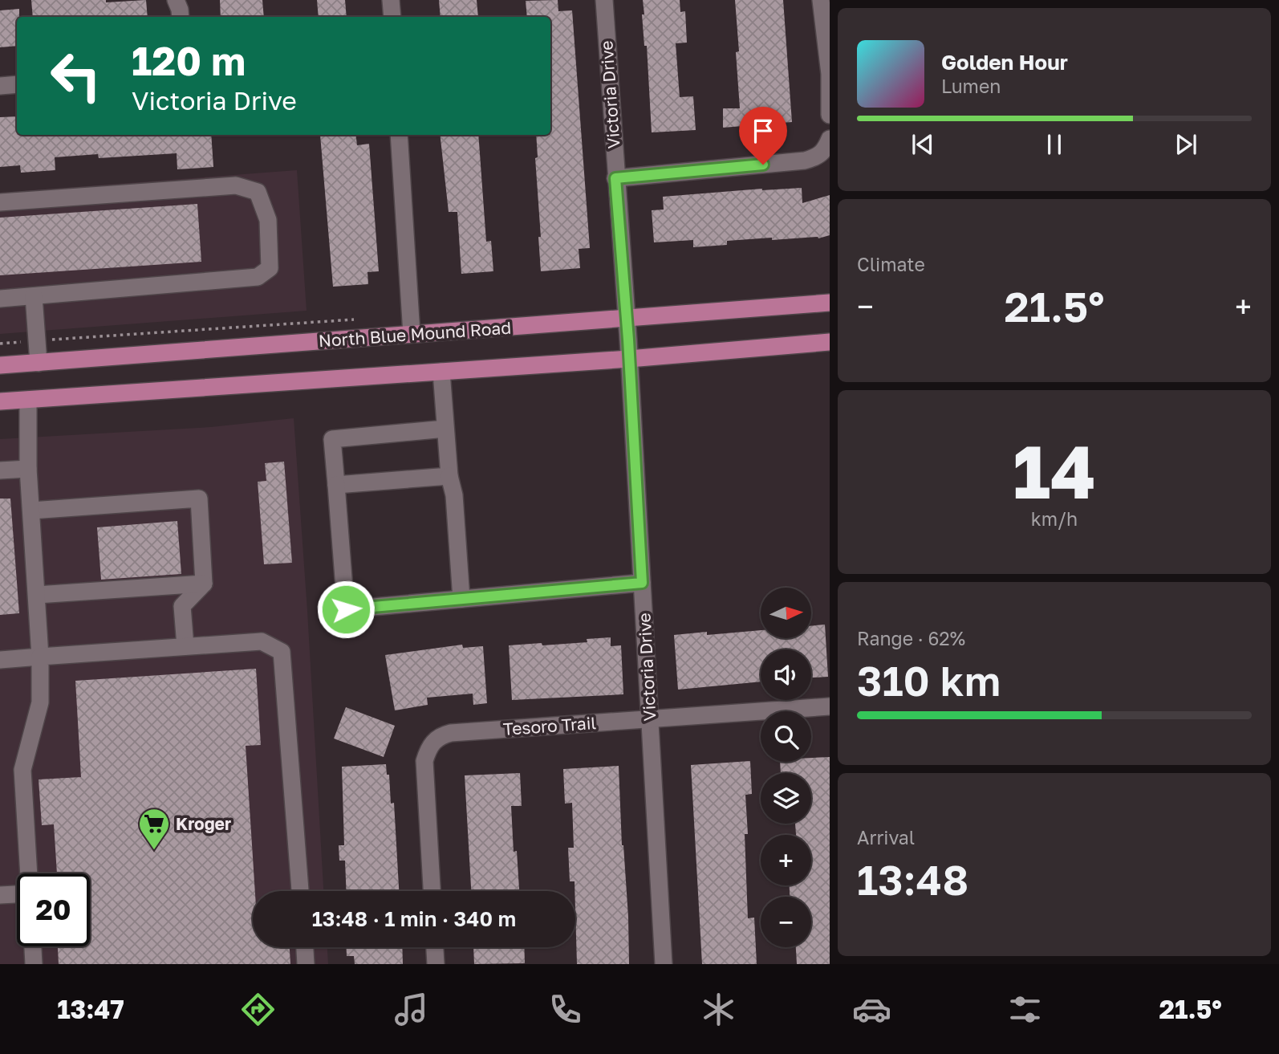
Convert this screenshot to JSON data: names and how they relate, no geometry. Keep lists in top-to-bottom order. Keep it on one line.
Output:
{"streets":{"main road":["North Blue Mound Road"],"street":["Victoria Drive","Tesoro Trail"]},"crossings":[["Victoria Drive","North Blue Mound Road"],["Victoria Drive","Tesoro Trail"]],"places":{"supermarket":["Kroger"]},"north":"right","page":{"turn":["120 m","Victoria Drive"],"song":["Golden Hour","Lumen"],"tile":["Climate",["14","km/h"],["Range · 62%","310 km"],["Arrival","13:48"]],"heat":["−","21.5°","+"],"map_buttons":["+","−"],"limit":"20","trip":"13:48 · 1 min · 340 m","tabs":["13:47","21.5°"]}}
